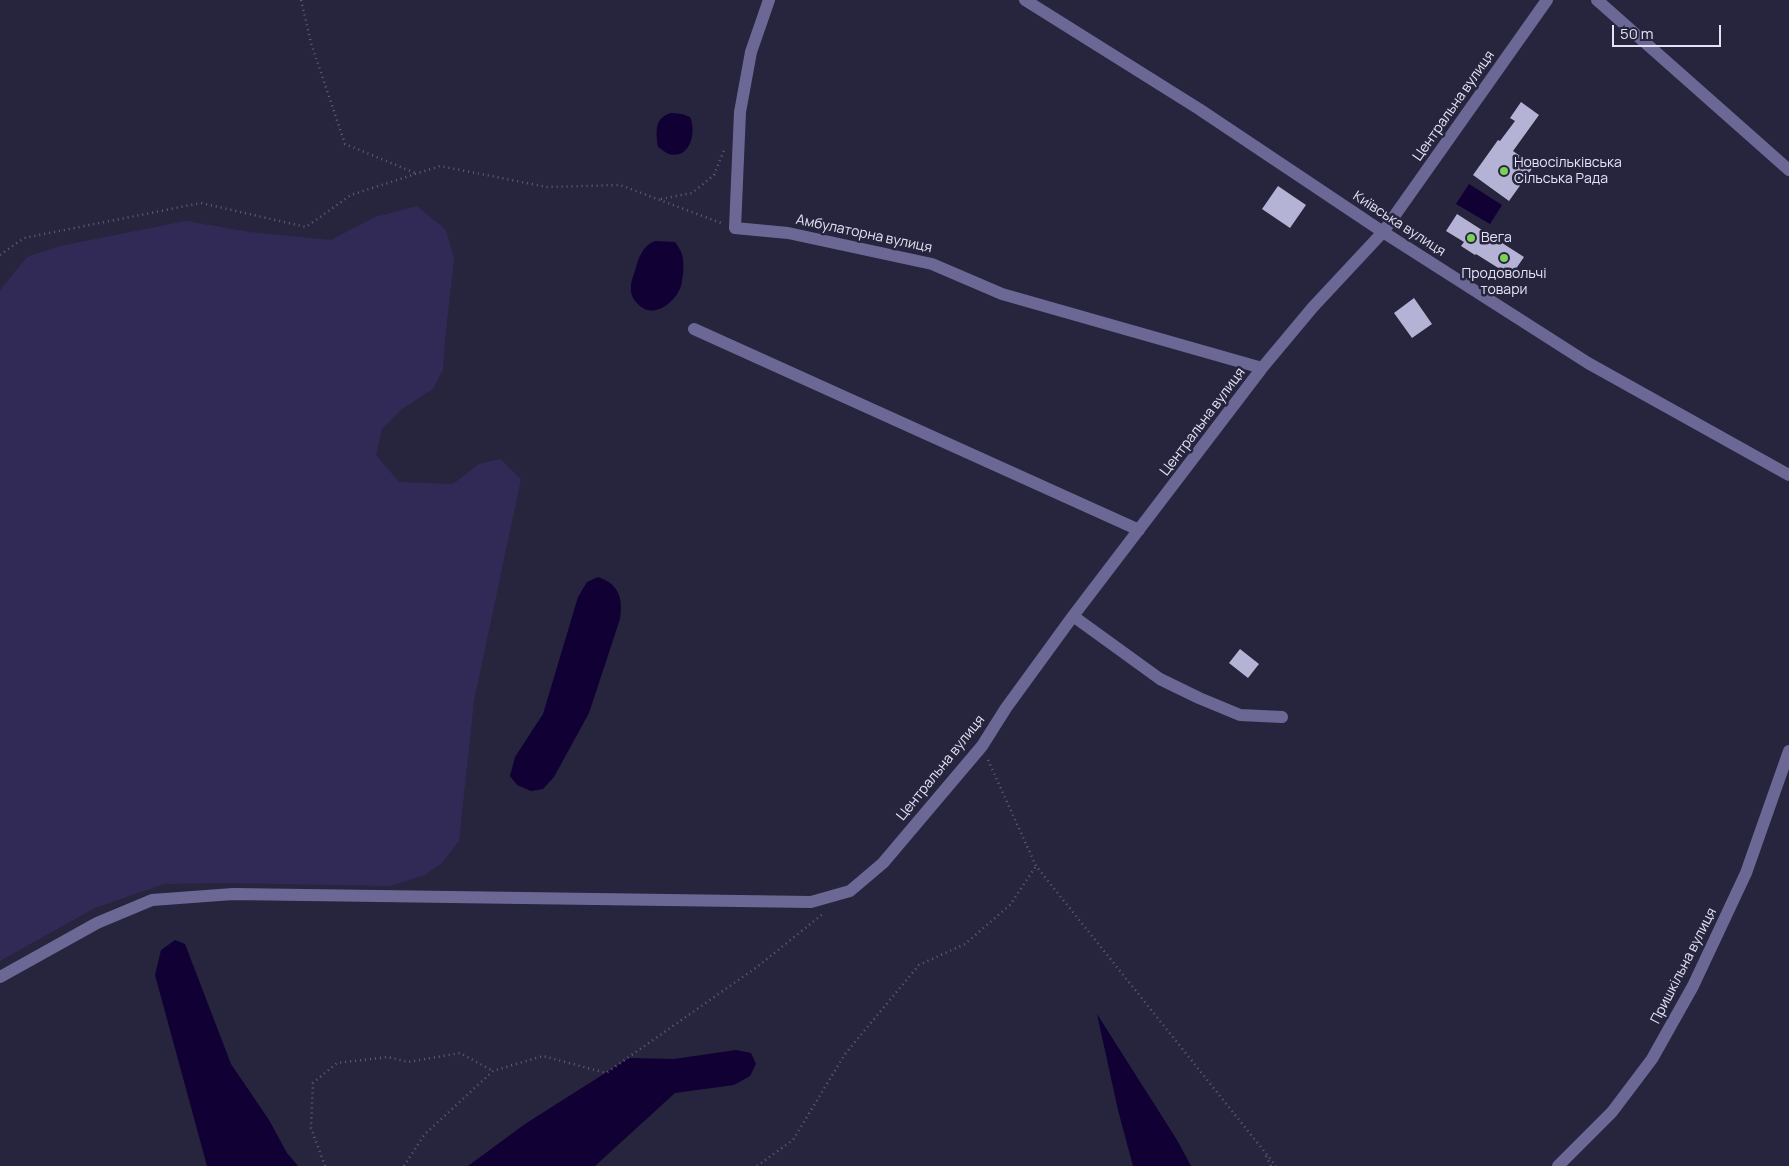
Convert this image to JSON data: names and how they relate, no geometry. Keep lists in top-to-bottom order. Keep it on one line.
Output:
{"streets":{"street":["Центральна вулиця","Київська вулиця","Амбулаторна вулиця","Пришкільна вулиця"]},"crossings":[["Центральна вулиця","Київська вулиця"],["Центральна вулиця","Амбулаторна вулиця"]],"places":["Новосільківська Сільська Рада","Вега","Продовольчі товари"],"scale_bar":"50 m"}
